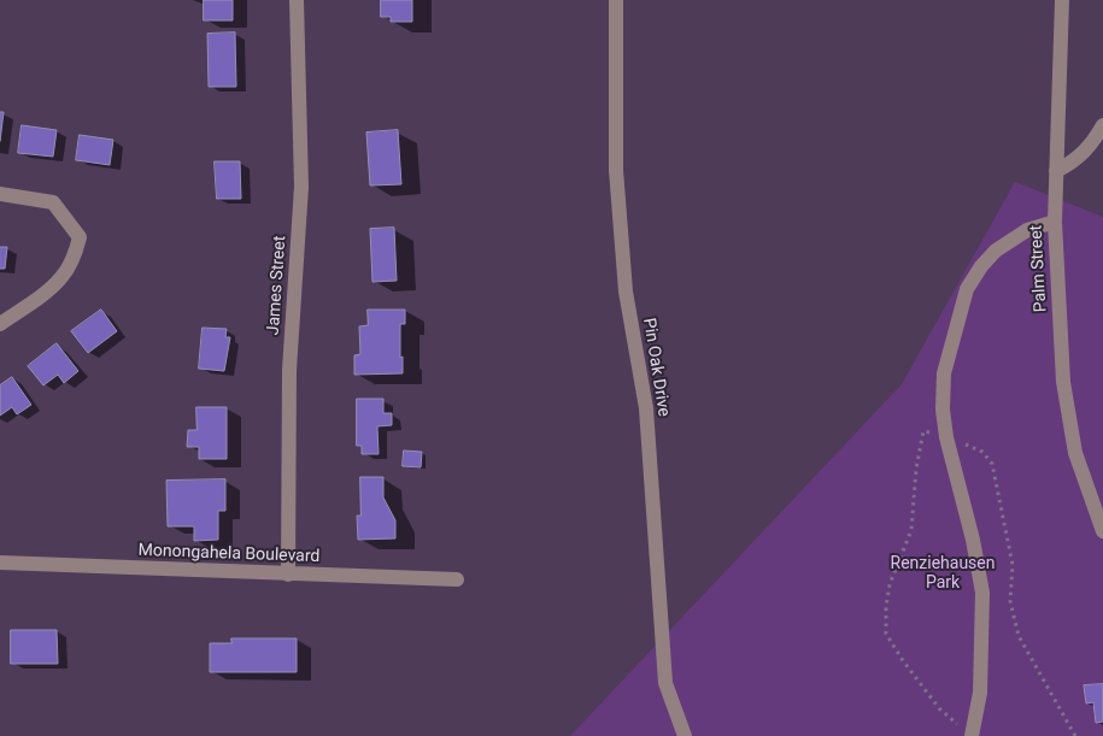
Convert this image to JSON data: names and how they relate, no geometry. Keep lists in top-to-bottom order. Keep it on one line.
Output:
{"streets":{"street":["Palm Street","James Street","Pin Oak Drive","Monongahela Boulevard"]},"crossings":[["James Street","Monongahela Boulevard"]],"parks":["Renziehausen Park"]}
